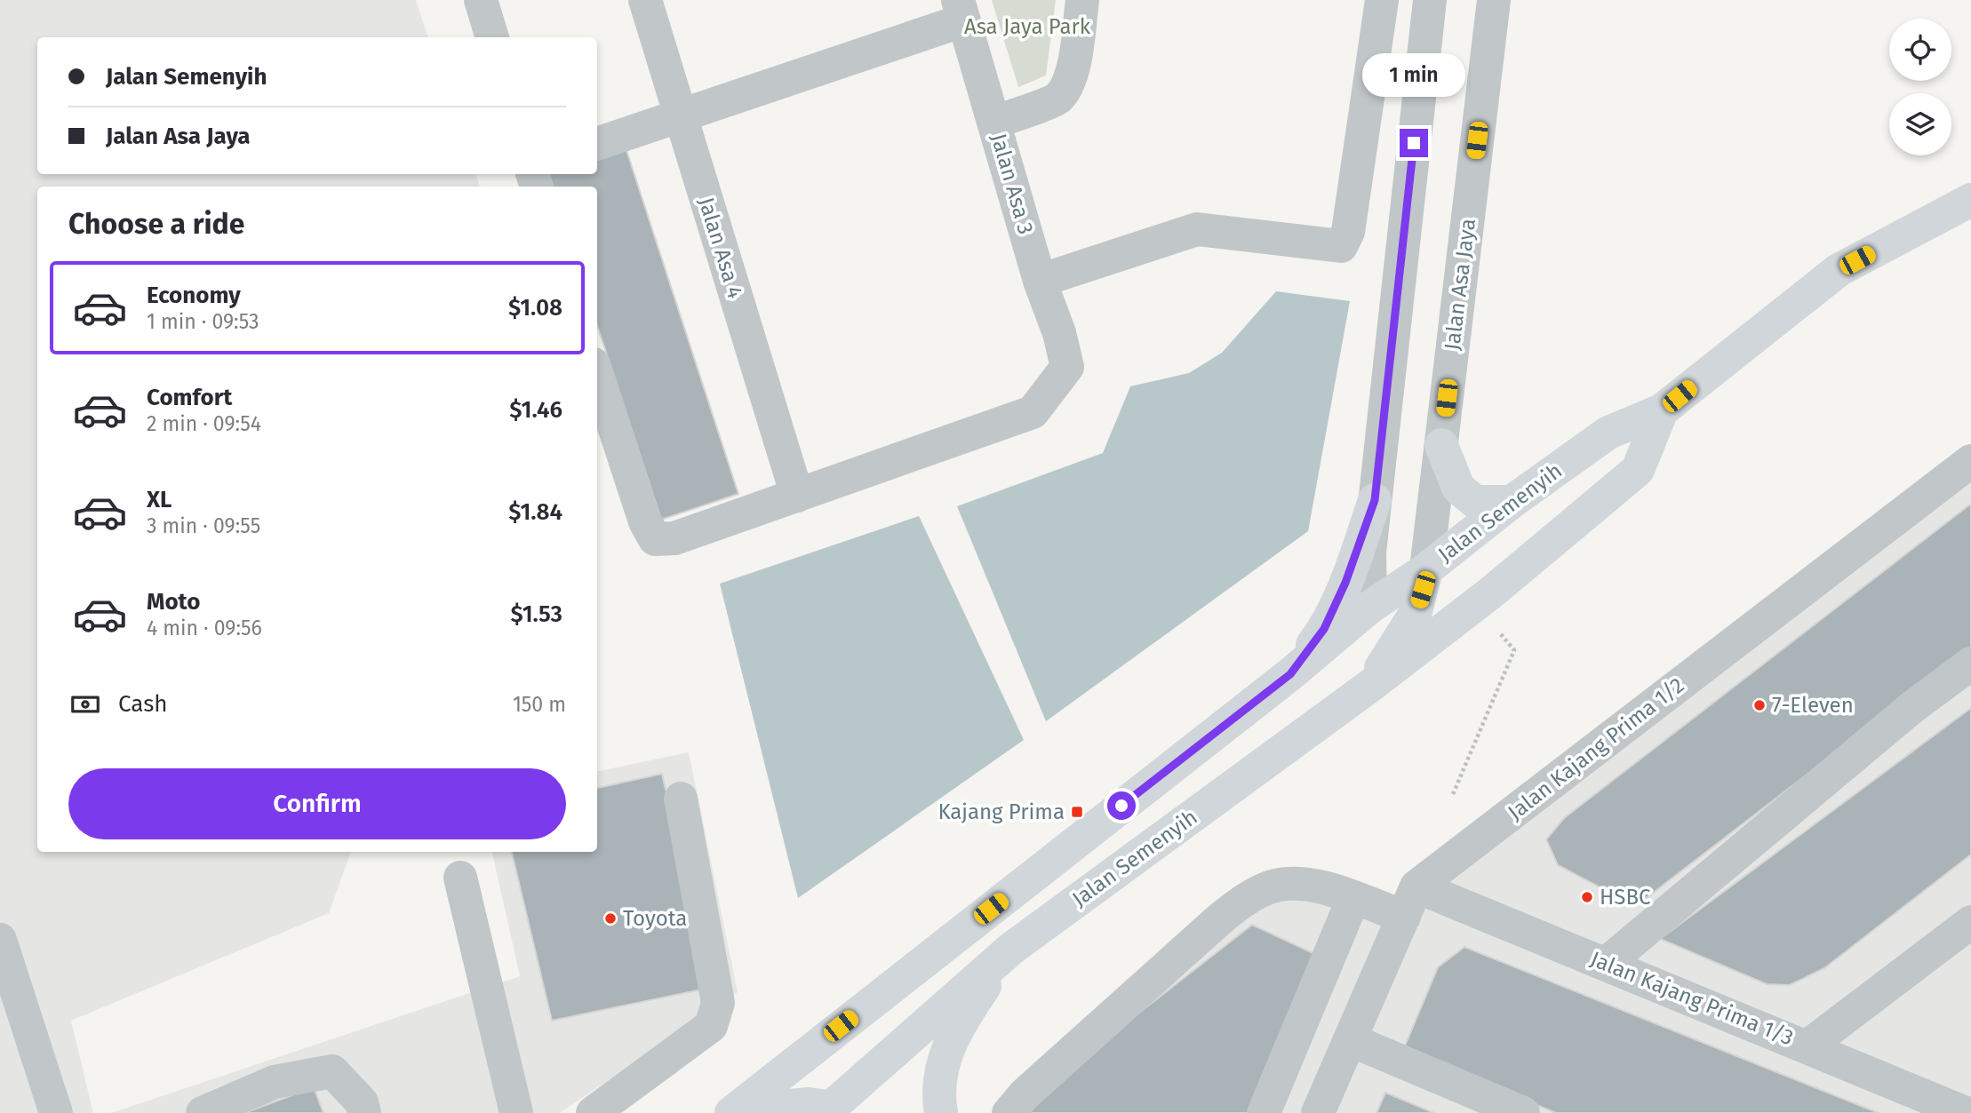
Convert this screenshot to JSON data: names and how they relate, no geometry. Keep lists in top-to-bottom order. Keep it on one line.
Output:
{"streets":{"main road":["Jalan Semenyih"],"street":["Jalan Asa 3","Jalan Asa 4","Jalan Asa Jaya","Jalan Kajang Prima 1/2","Jalan Kajang Prima 1/3"]},"crossings":[["Jalan Asa 3","Jalan Asa 4"],["Jalan Asa Jaya","Jalan Semenyih"],["Jalan Kajang Prima 1/2","Jalan Kajang Prima 1/3"]],"parks":["Asa Jaya Park"],"places":{"other":["7-Eleven","HSBC","Toyota"],"transit":["Kajang Prima"]},"page":{"banner":["Jalan Semenyih","Jalan Asa Jaya"],"bubble":"1 min","heading":"Choose a ride","list":[{"name":"Economy","note":"1 min · 09:53","value":"$1.08"},{"name":"Comfort","note":"2 min · 09:54","value":"$1.46"},{"name":"XL","note":"3 min · 09:55","value":"$1.84"},{"name":"Moto","note":"4 min · 09:56","value":"$1.53"}],"pay":["Cash","150 m"],"buttons":"Confirm"}}
